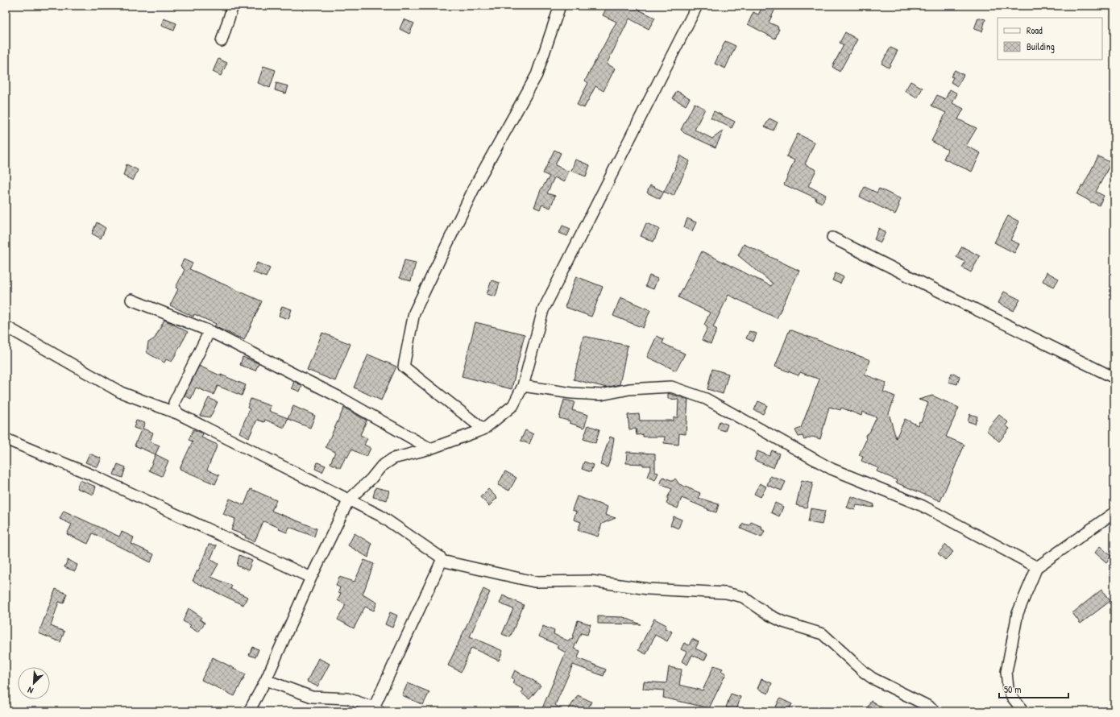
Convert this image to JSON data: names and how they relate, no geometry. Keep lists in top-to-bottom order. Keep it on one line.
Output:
{"legend":["Road","Building"],"scale_bar":"50 m","north":"bottom left"}
